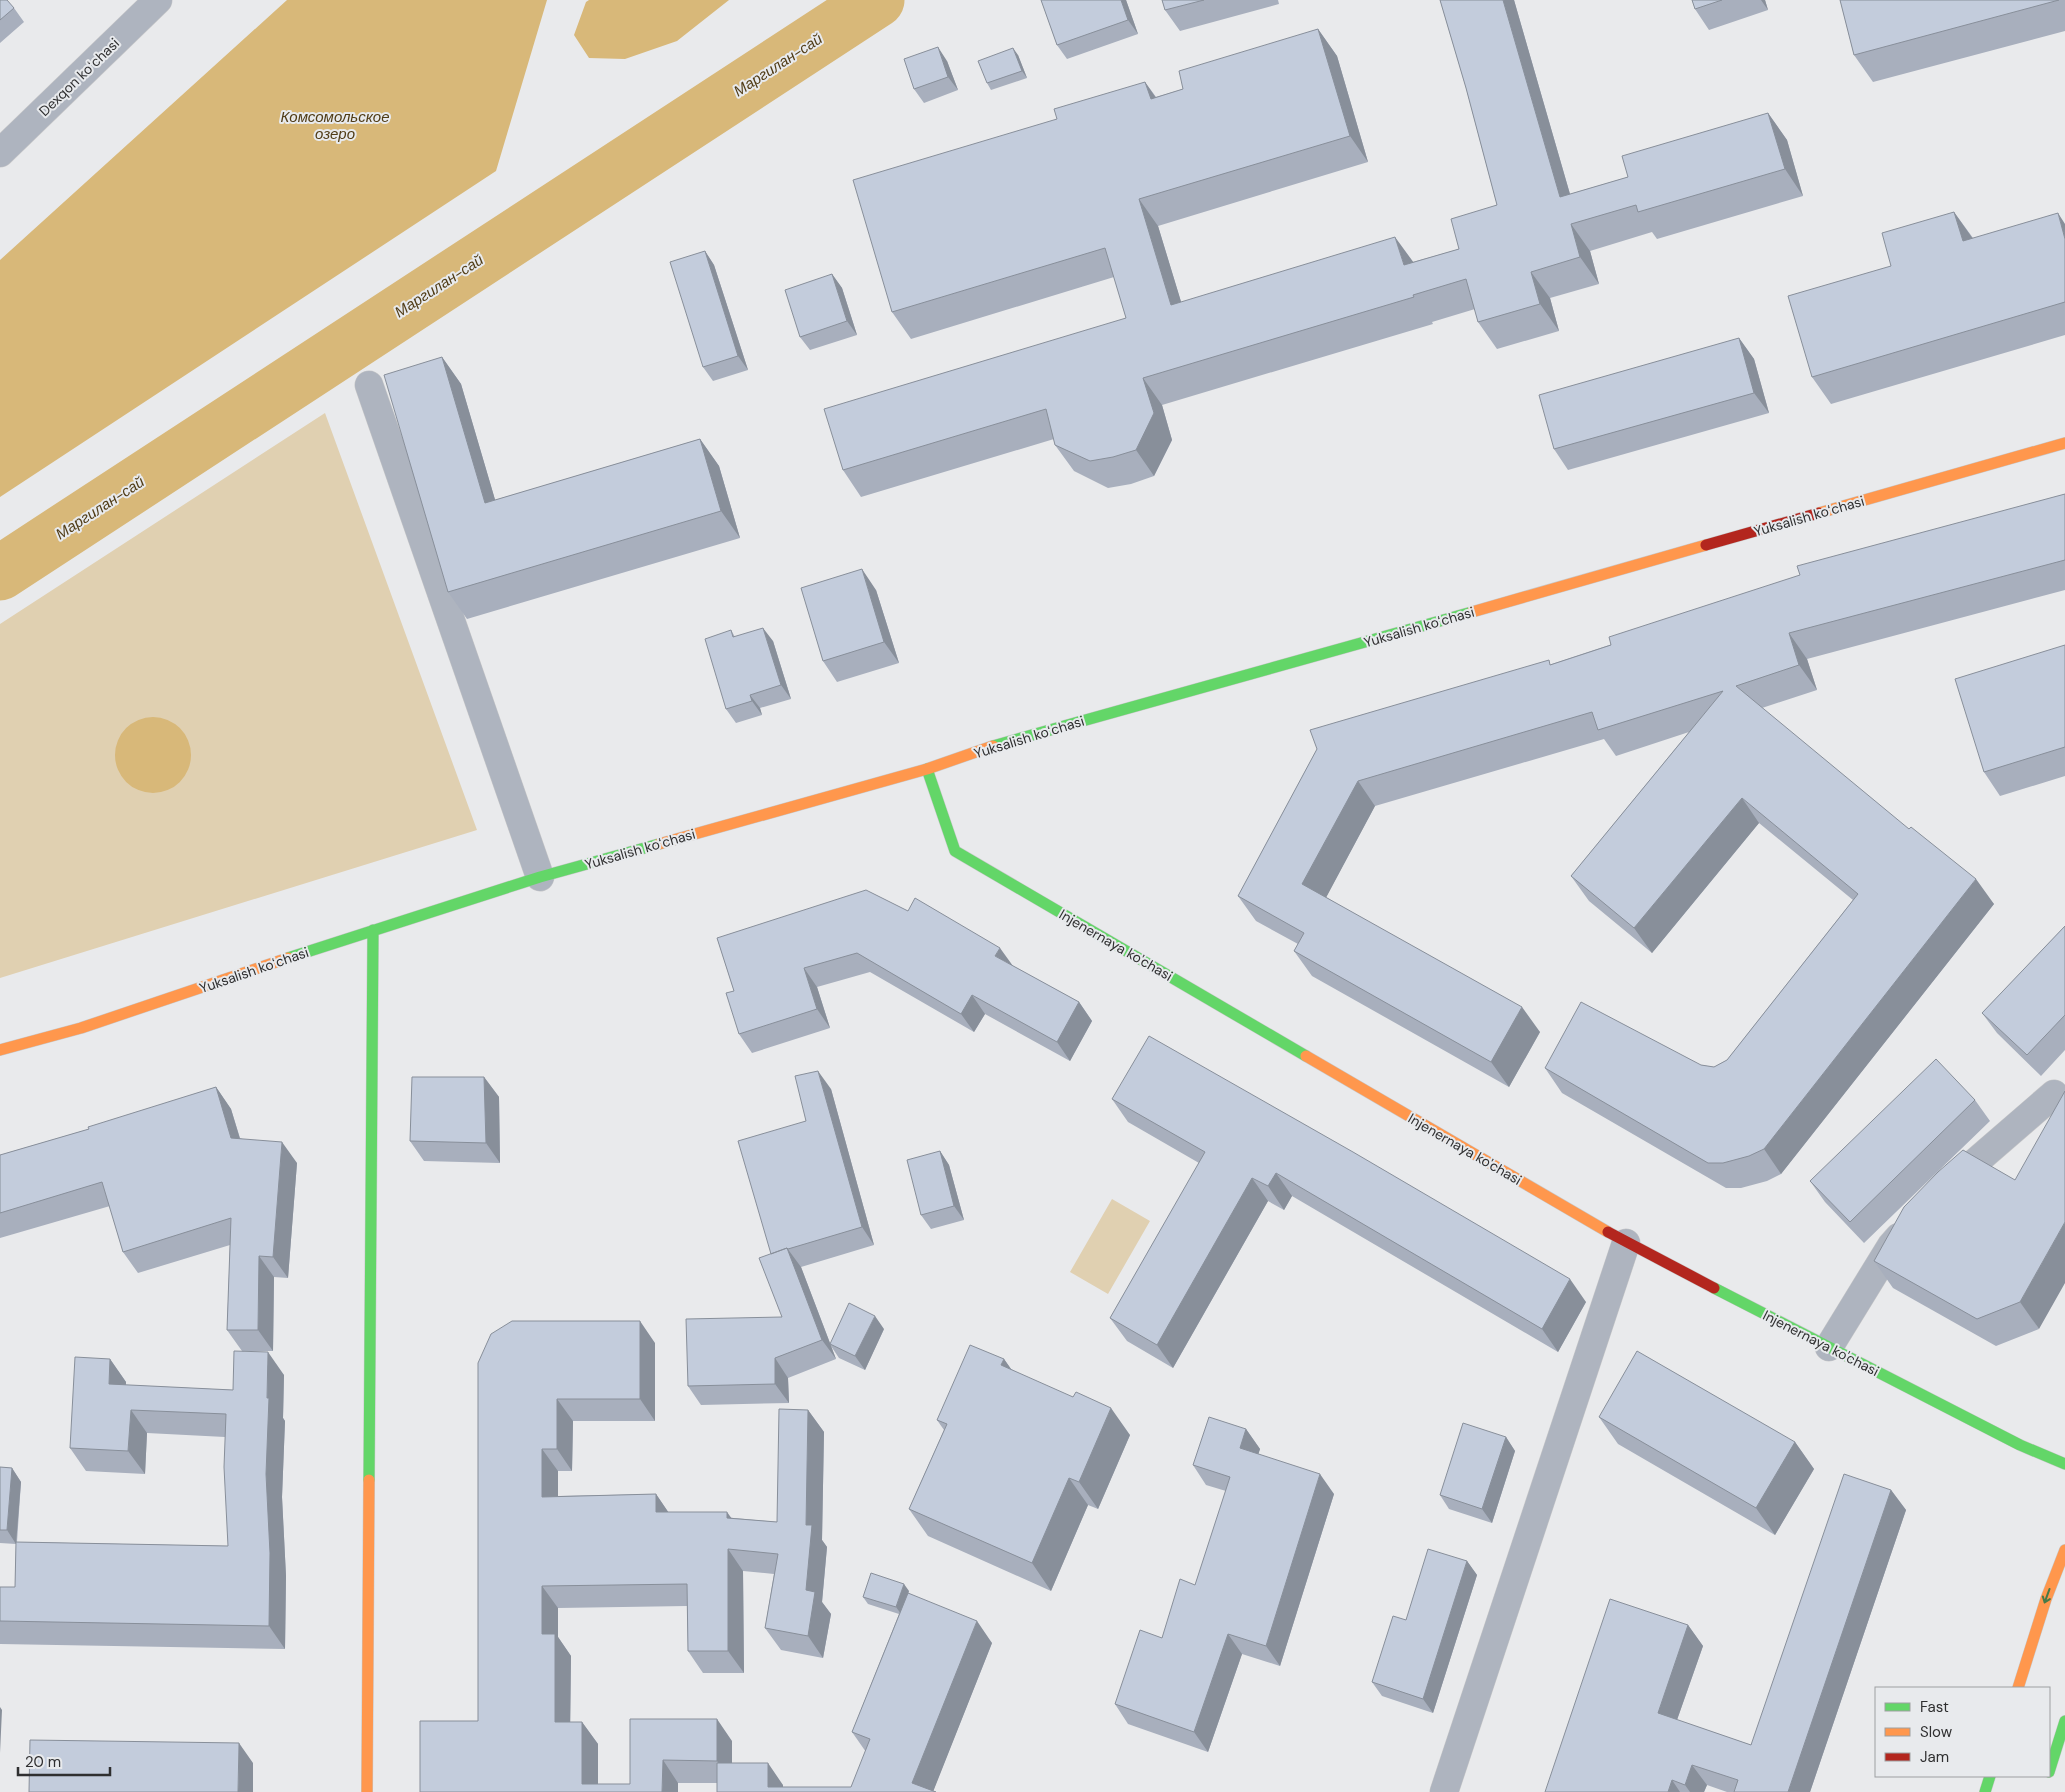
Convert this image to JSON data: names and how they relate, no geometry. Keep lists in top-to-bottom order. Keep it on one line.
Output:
{"streets":{"main road":["Yuksalish koʻchasi","Injenernaya ko'chasi"],"street":["Dexqon koʻchasi"]},"crossings":[["Yuksalish koʻchasi","Injenernaya ko'chasi"]],"water":["Маргилан-сай","Комсомольское озеро"],"legend":["Fast","Slow","Jam"],"scale_bar":"20 m"}
